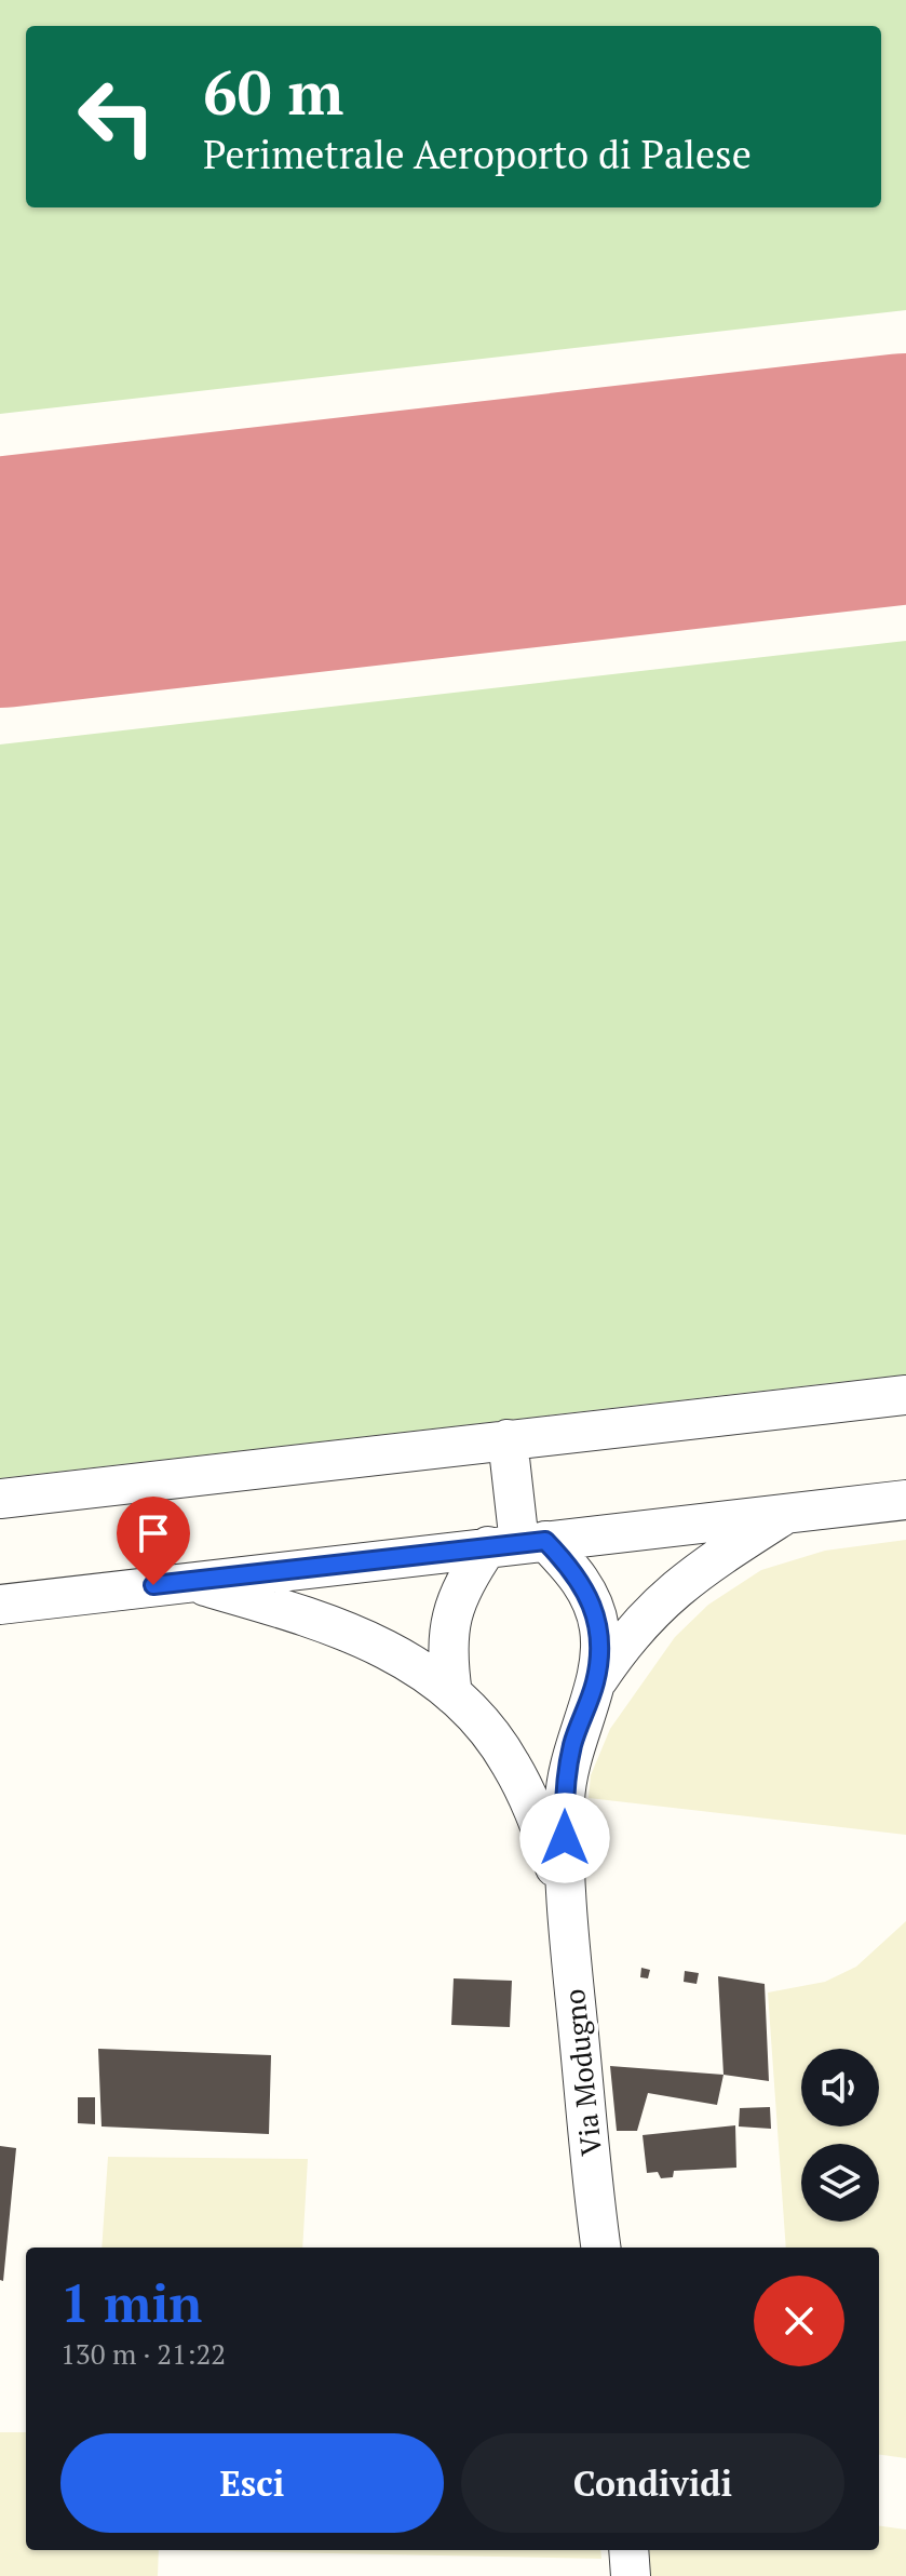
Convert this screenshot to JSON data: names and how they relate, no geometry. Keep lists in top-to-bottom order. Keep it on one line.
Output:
{"streets":{"street":["Via Modugno"]},"page":{"turn":["60 m","Perimetrale Aeroporto di Palese"],"heading":["1 min","130 m · 21:22"],"buttons":["Esci","Condividi"]}}
